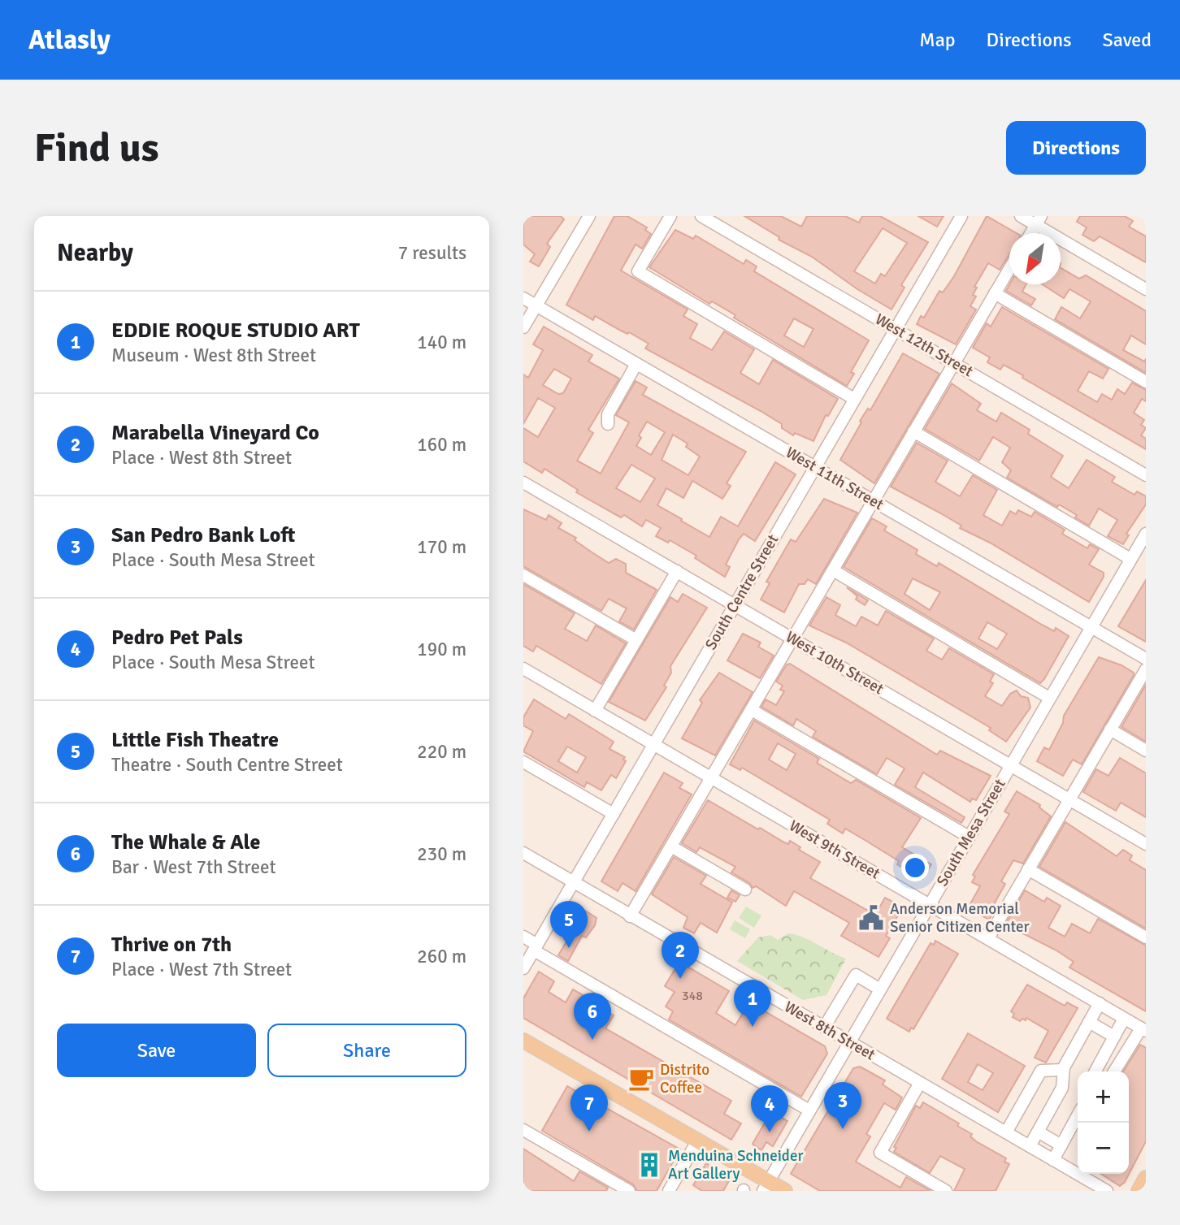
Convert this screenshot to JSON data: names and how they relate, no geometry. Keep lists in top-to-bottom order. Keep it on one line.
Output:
{"streets":{"street":["West 12th Street","West 11th Street","South Centre Street","West 10th Street","South Mesa Street","West 9th Street","West 8th Street"]},"crossings":[["West 12th Street","South Centre Street"],["West 11th Street","South Centre Street"],["West 11th Street","South Mesa Street"],["South Centre Street","West 10th Street"],["South Centre Street","West 9th Street"],["South Centre Street","West 8th Street"],["West 10th Street","South Mesa Street"],["South Mesa Street","West 9th Street"],["South Mesa Street","West 8th Street"]],"places":{"public building":["Anderson Memorial Senior Citizen Center"],"cafe":["Distrito Coffee"],"building":["Menduina Schneider Art Gallery"]},"house_numbers":["348"],"north":"bottom left","page":{"header":"Atlasly","nav":["Map","Directions","Saved"],"buttons":["Directions",["Save","Share"]],"title":"Find us","heading":["Nearby","7 results"],"list":[{"mark":"1","name":"EDDIE ROQUE STUDIO ART","note":"Museum · West 8th Street","value":"140 m"},{"mark":"2","name":"Marabella Vineyard Co","note":"Place · West 8th Street","value":"160 m"},{"mark":"3","name":"San Pedro Bank Loft","note":"Place · South Mesa Street","value":"170 m"},{"mark":"4","name":"Pedro Pet Pals","note":"Place · South Mesa Street","value":"190 m"},{"mark":"5","name":"Little Fish Theatre","note":"Theatre · South Centre Street","value":"220 m"},{"mark":"6","name":"The Whale & Ale","note":"Bar · West 7th Street","value":"230 m"},{"mark":"7","name":"Thrive on 7th","note":"Place · West 7th Street","value":"260 m"}],"pins":["5","2","1","6","3","7","4"],"map_buttons":["+","−"]}}
